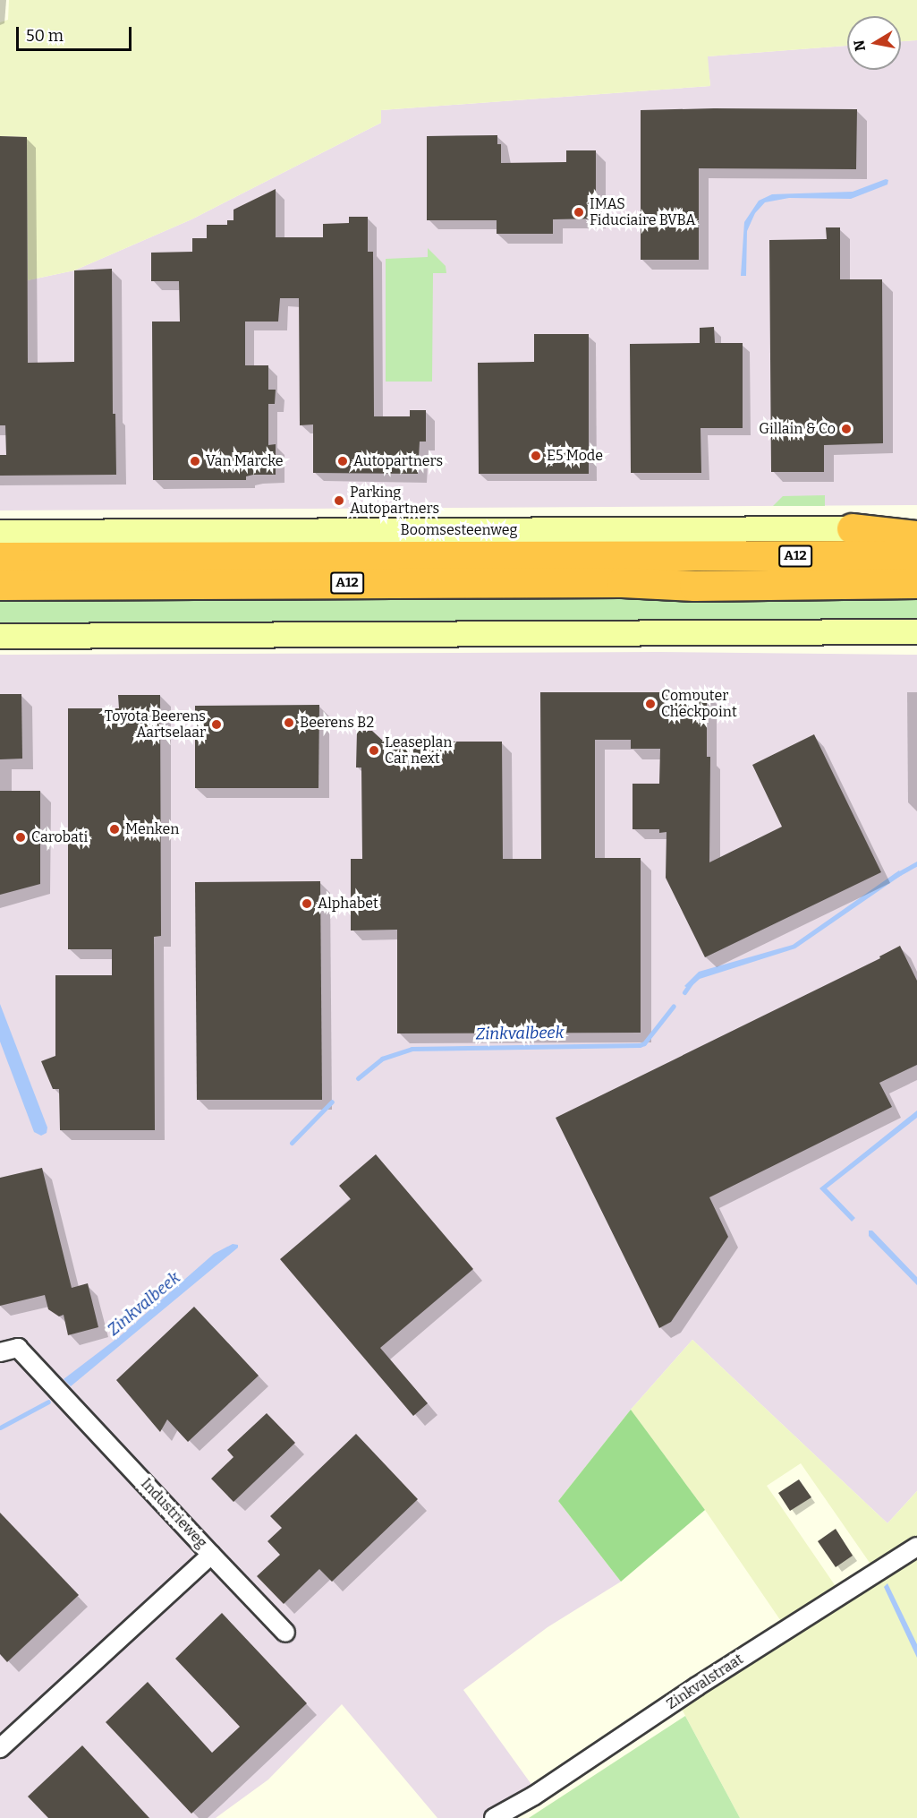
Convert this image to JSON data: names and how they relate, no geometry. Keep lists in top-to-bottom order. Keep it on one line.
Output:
{"streets":{"highway":["A12"],"main road":["Boomsesteenweg"],"street":["Industrieweg","Zinkvalstraat"]},"water":["Zinkvalbeek"],"places":["IMAS Fiduciaire BVBA","Gillain & Co","E5 Mode","Van Marcke","Autopartners","Parking Autopartners","Computer Checkpoint","Beerens B2","Toyota Beerens Aartselaar","Leaseplan Car next","Menken","Carobati","Alphabet"],"scale_bar":"50 m","north":"left"}
